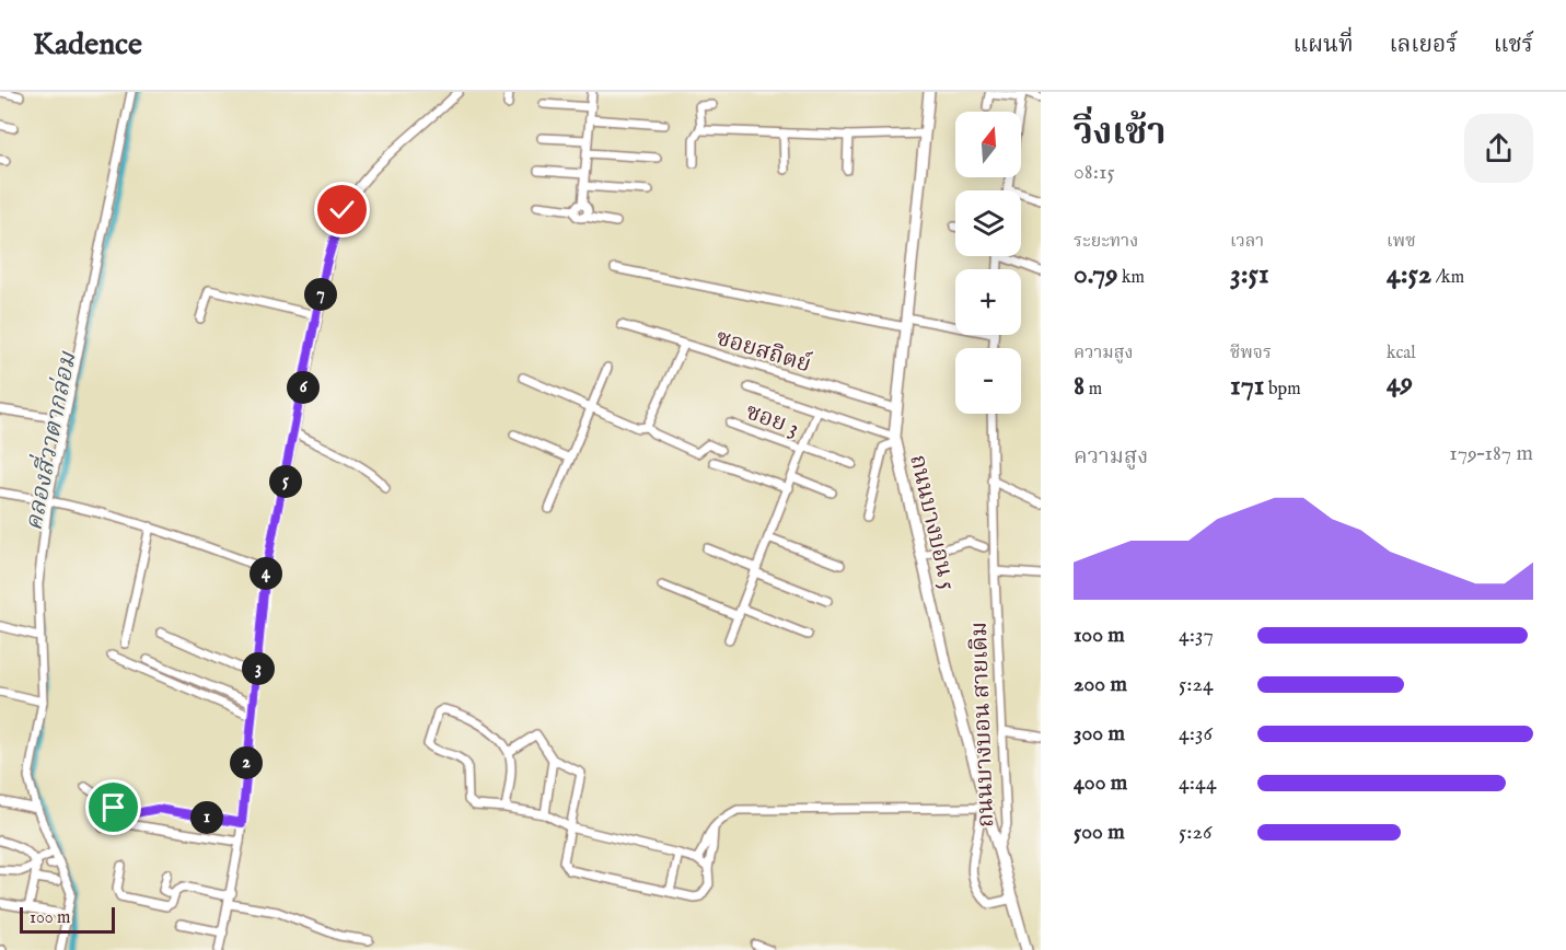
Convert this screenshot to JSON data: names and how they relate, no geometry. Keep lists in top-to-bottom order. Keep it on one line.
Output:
{"streets":{"main road":["ถนนบางบอน 5"],"street":["ซอยสถิตย์","ซอย 3","ถนนบางบอน สายเดิม"]},"crossings":[["ซอยสถิตย์","ถนนบางบอน 5"],["ถนนบางบอน 5","ถนนบางบอน สายเดิม"]],"water":["คลองสี่วาตากล่อม"],"scale_bar":"100 m","north":"top","page":{"header":"Kadence","nav":["แผนที่","เลเยอร์","แชร์"],"heading":["วิ่งเช้า","08:15"],"map_buttons":["+","−"],"stats":[["ระยะทาง","0.79 km"],["เวลา","3:51"],["เพซ","4:52 /km"],["ความสูง","8 m"],["ชีพจร","171 bpm"],["kcal","49"]],"pins":["7","6","5","4","3","2","1"],"chart":["ความสูง","179–187 m"],"list":[{"name":"100 m","note":"4:37"},{"name":"200 m","note":"5:24"},{"name":"300 m","note":"4:36"},{"name":"400 m","note":"4:44"},{"name":"500 m","note":"5:26"}],"scale":"100 m"}}
